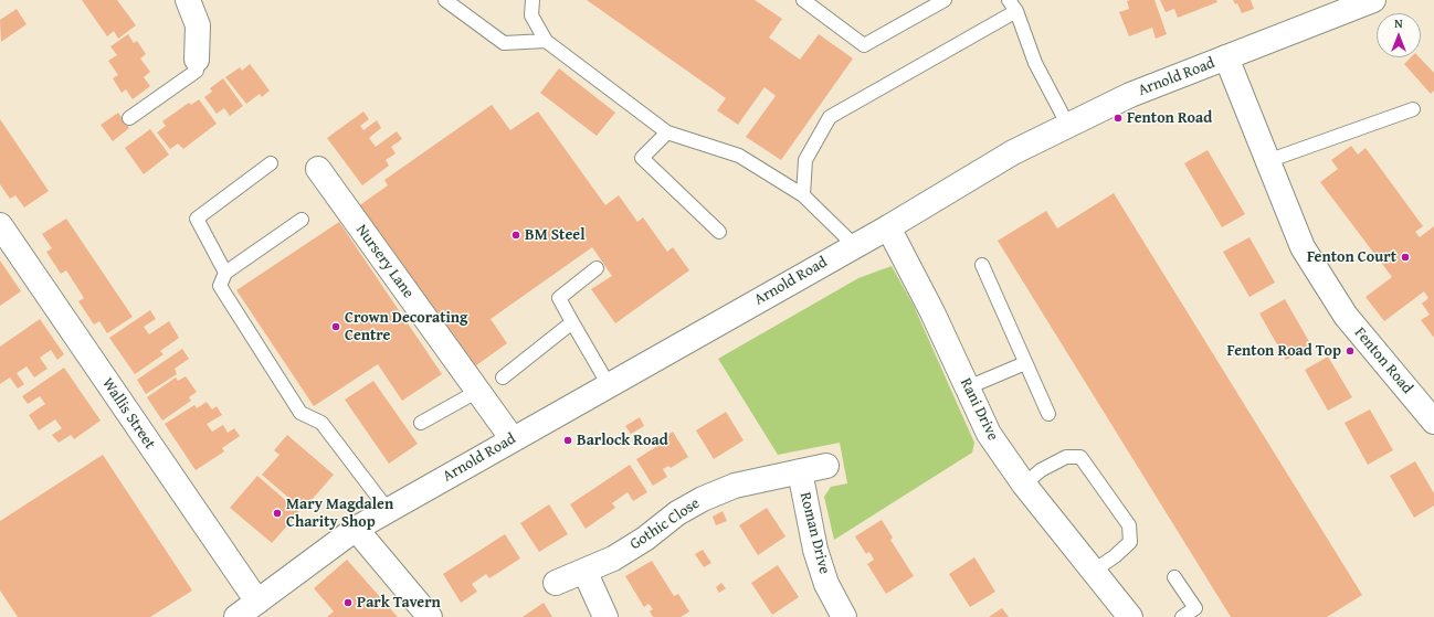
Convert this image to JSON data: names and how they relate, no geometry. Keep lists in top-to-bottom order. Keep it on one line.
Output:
{"streets":{"street":["Arnold Road","Nursery Lane","Fenton Road","Rani Drive","Wallis Street","Gothic Close","Roman Drive"]},"crossings":[["Arnold Road","Nursery Lane"],["Arnold Road","Fenton Road"],["Arnold Road","Rani Drive"],["Arnold Road","Wallis Street"],["Gothic Close","Roman Drive"]],"places":["Fenton Road","BM Steel","Fenton Court","Crown Decorating Centre","Fenton Road Top","Barlock Road","Mary Magdalen Charity Shop","Park Tavern"],"north":"top"}
